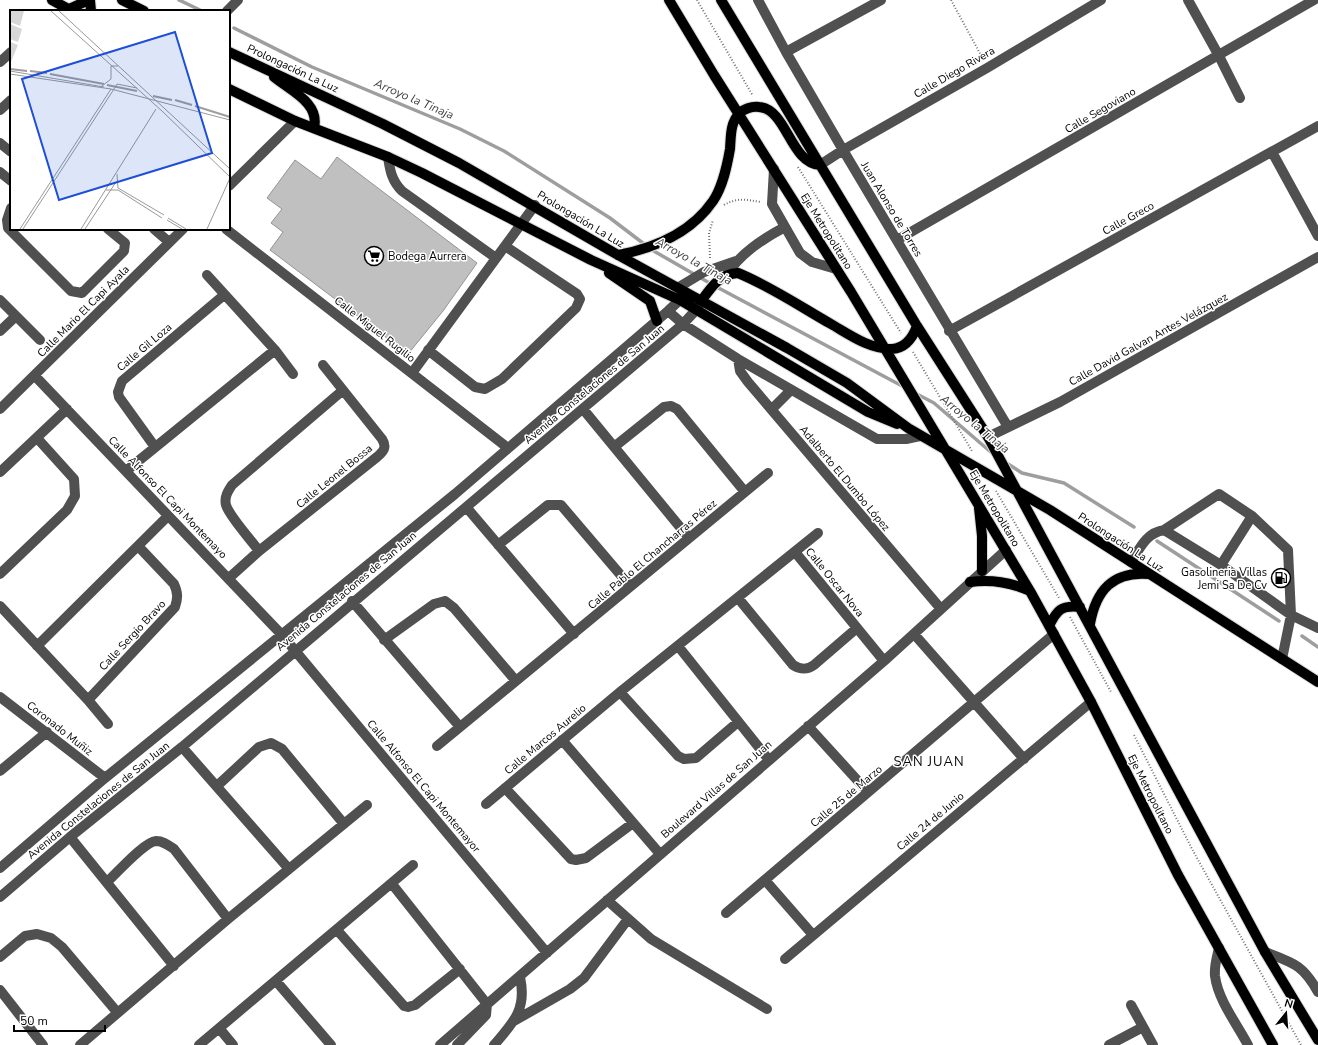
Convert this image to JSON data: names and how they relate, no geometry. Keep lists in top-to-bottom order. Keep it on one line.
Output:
{"streets":{"main road":["Prolongación La Luz","Eje Metropolitano"],"street":["Calle Diego Rivera","Calle Segoviano","Juan Alonso de Torres","Calle Greco","Calle Mario El Capi Ayala","Calle Miguel Rugilio","Calle David Galvan Antes Velázquez","Calle Gil Loza","Avenida Constelaciones de San Juan","Calle Leonel Bossa","Adalberto El Dumbo López","Calle Alfonso El Capi Montemayo","Calle Pablo El Chancharras Pérez","Calle Oscar Nova","Calle Sergio Bravo","Coronado Muñiz","Calle Marcos Aurelio","Calle Alfonso El Capi Montemayor","Boulevard Villas de San Juan","Calle 25 de Marzo","Calle 24 de Junio"]},"crossings":[["Prolongación La Luz","Eje Metropolitano"],["Prolongación La Luz","Avenida Constelaciones de San Juan"],["Calle Diego Rivera","Juan Alonso de Torres"],["Calle Segoviano","Juan Alonso de Torres"],["Juan Alonso de Torres","Calle Greco"],["Juan Alonso de Torres","Calle David Galvan Antes Velázquez"],["Eje Metropolitano","Boulevard Villas de San Juan"],["Eje Metropolitano","Calle 25 de Marzo"],["Eje Metropolitano","Calle 24 de Junio"],["Calle Mario El Capi Ayala","Calle Alfonso El Capi Montemayo"],["Calle Miguel Rugilio","Avenida Constelaciones de San Juan"],["Avenida Constelaciones de San Juan","Calle Alfonso El Capi Montemayo"],["Avenida Constelaciones de San Juan","Coronado Muñiz"],["Avenida Constelaciones de San Juan","Calle Alfonso El Capi Montemayor"],["Calle Leonel Bossa","Calle Alfonso El Capi Montemayo"],["Adalberto El Dumbo López","Boulevard Villas de San Juan"],["Calle Alfonso El Capi Montemayo","Calle Alfonso El Capi Montemayor"],["Calle Oscar Nova","Calle Marcos Aurelio"],["Calle Oscar Nova","Boulevard Villas de San Juan"],["Calle Alfonso El Capi Montemayor","Boulevard Villas de San Juan"]],"districts":["SAN JUAN"],"water":["Arroyo la Tinaja"],"places":{"supermarket":["Bodega Aurrera"],"fuel station":["Gasolineria Villas Jemi Sa De Cv"]},"scale_bar":"50 m","north":"top"}
